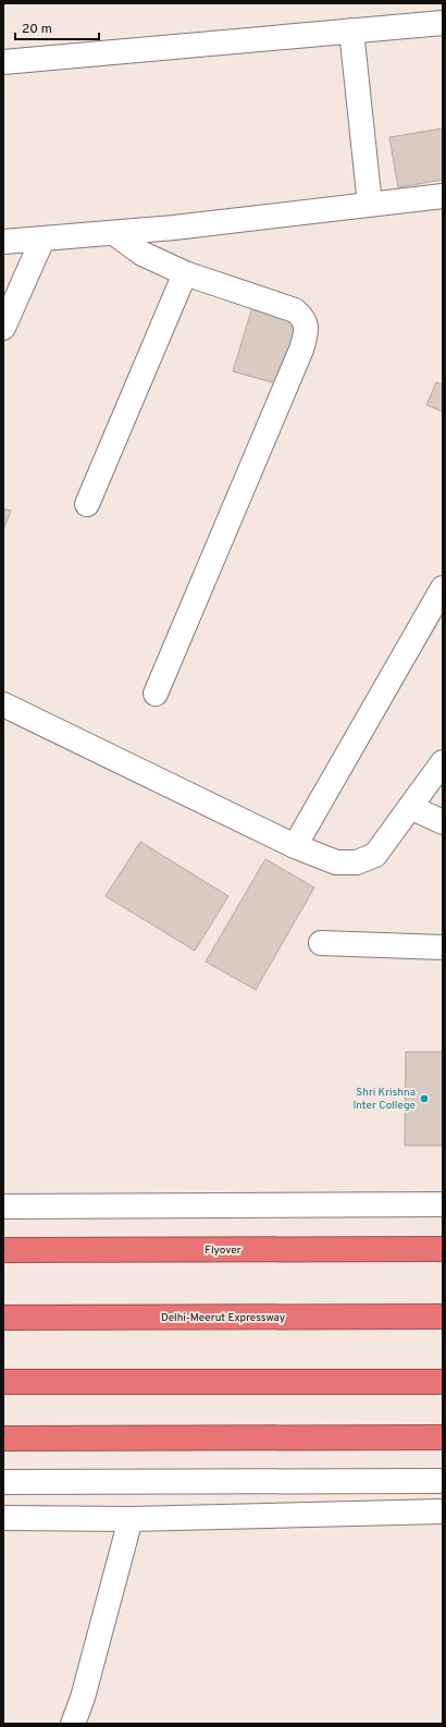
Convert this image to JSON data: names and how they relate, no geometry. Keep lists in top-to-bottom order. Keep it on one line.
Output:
{"streets":{"highway":["Flyover","Delhi-Meerut Expressway"]},"places":["Shri Krishna Inter College"],"scale_bar":"20 m"}
